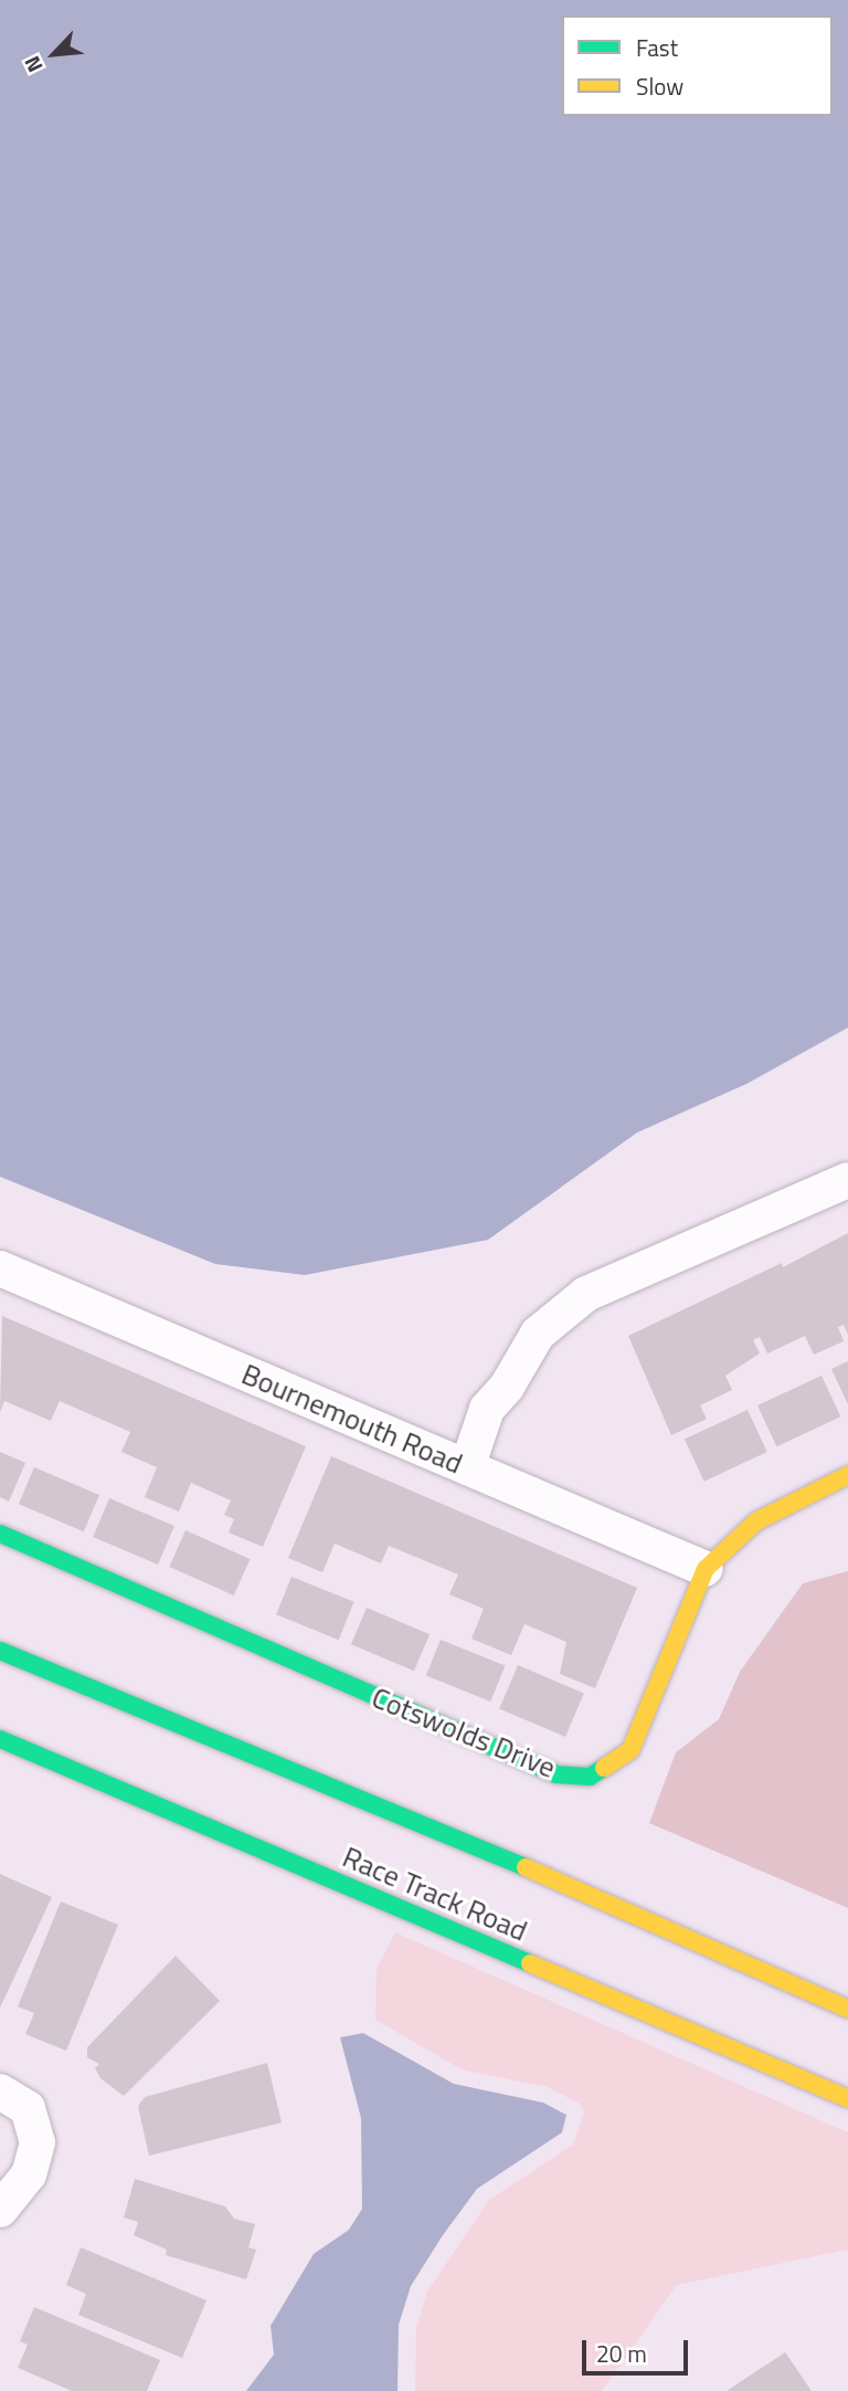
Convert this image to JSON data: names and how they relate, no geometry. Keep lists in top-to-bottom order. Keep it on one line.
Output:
{"streets":{"main road":["Cotswolds Drive","Race Track Road"],"street":["Bournemouth Road"]},"crossings":[["Bournemouth Road","Cotswolds Drive"]],"legend":["Fast","Slow"],"scale_bar":"20 m","north":"bottom left"}
